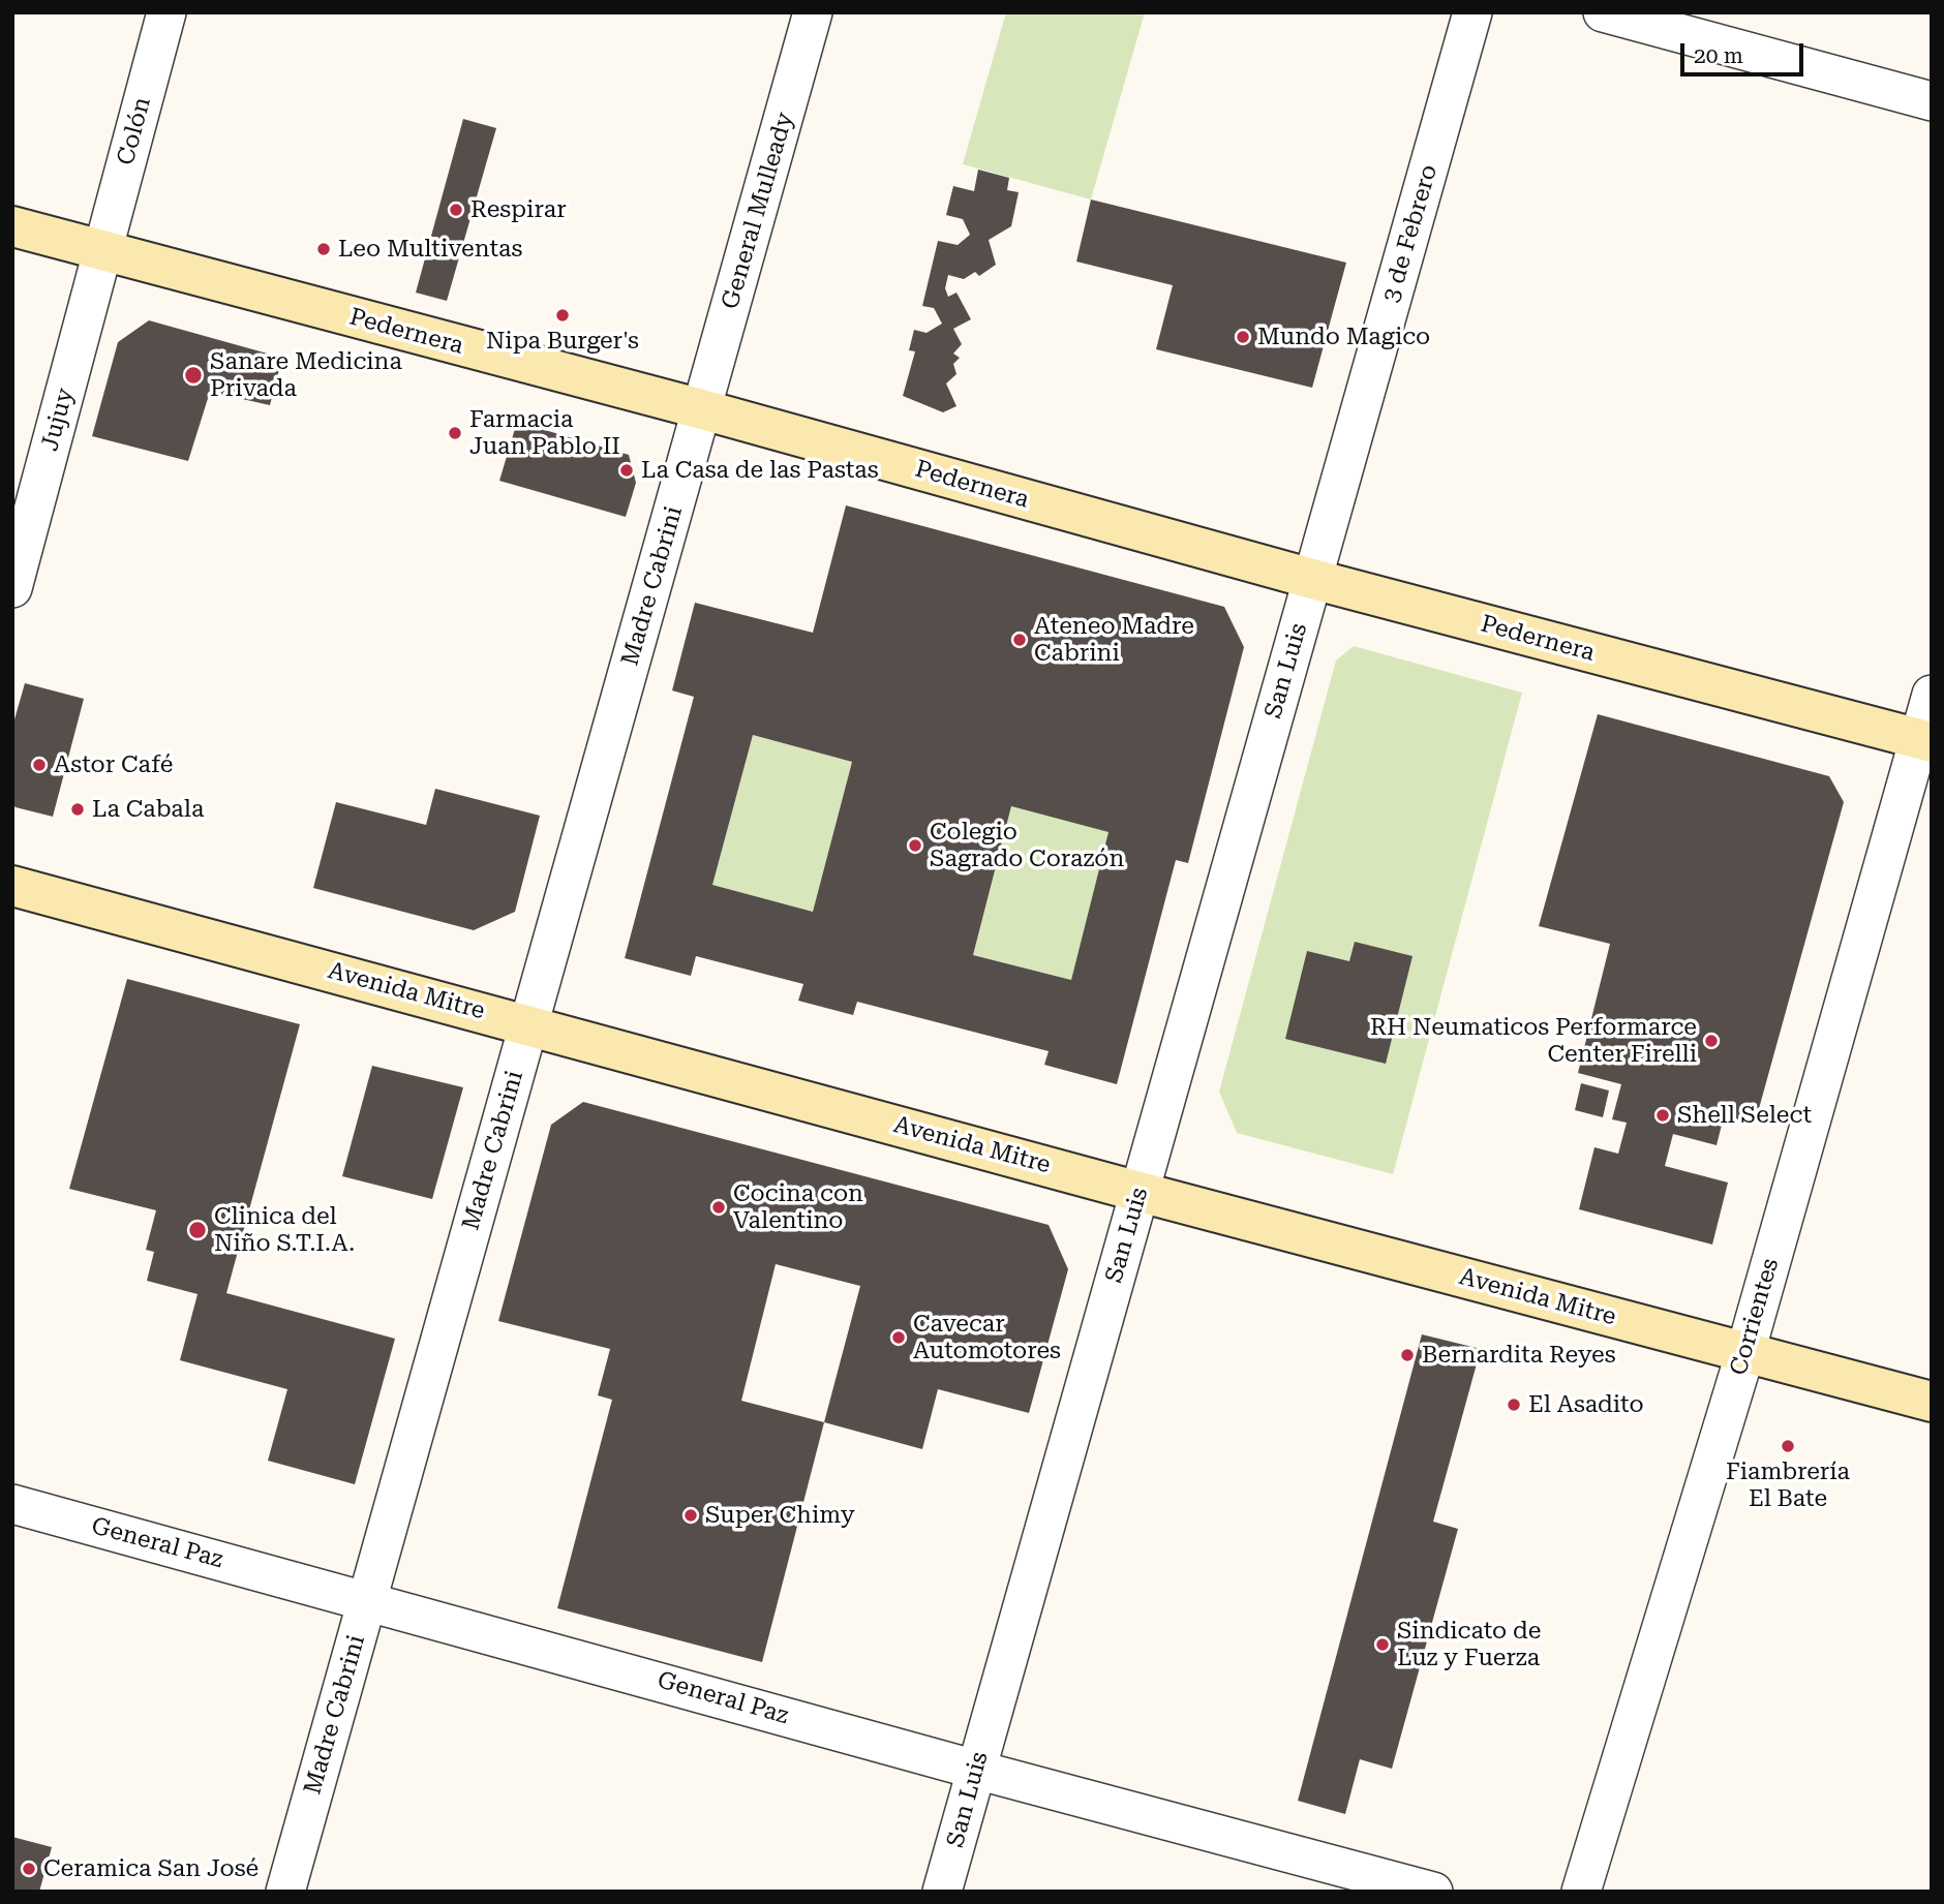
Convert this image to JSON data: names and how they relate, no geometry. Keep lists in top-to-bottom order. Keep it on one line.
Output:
{"streets":{"main road":["Pedernera","Avenida Mitre"],"street":["Colón","General Mulleady","3 de Febrero","Jujuy","Madre Cabrini","San Luis","Corrientes","General Paz"]},"crossings":[["Colón","Pedernera"],["Colón","Jujuy"],["General Mulleady","Pedernera"],["General Mulleady","Madre Cabrini"],["3 de Febrero","Pedernera"],["3 de Febrero","San Luis"],["Pedernera","Jujuy"],["Pedernera","Madre Cabrini"],["Pedernera","San Luis"],["Pedernera","Corrientes"],["Madre Cabrini","Avenida Mitre"],["Madre Cabrini","General Paz"],["San Luis","Avenida Mitre"],["San Luis","General Paz"],["Avenida Mitre","Corrientes"]],"places":["Respirar","Leo Multiventas","Nipa Burger's","Mundo Magico","Sanare Medicina Privada","Farmacia Juan Pablo II","La Casa de las Pastas","Ateneo Madre Cabrini","Astor Café","La Cabala","Colegio Sagrado Corazón","RH Neumaticos Performarce Center Firelli","Shell Select","Cocina con Valentino","Clinica del Niño S.T.I.A.","Cavecar Automotores","Bernardita Reyes","El Asadito","Fiambrería El Bate","Super Chimy","Sindicato de Luz y Fuerza","Ceramica San José"],"scale_bar":"20 m"}
